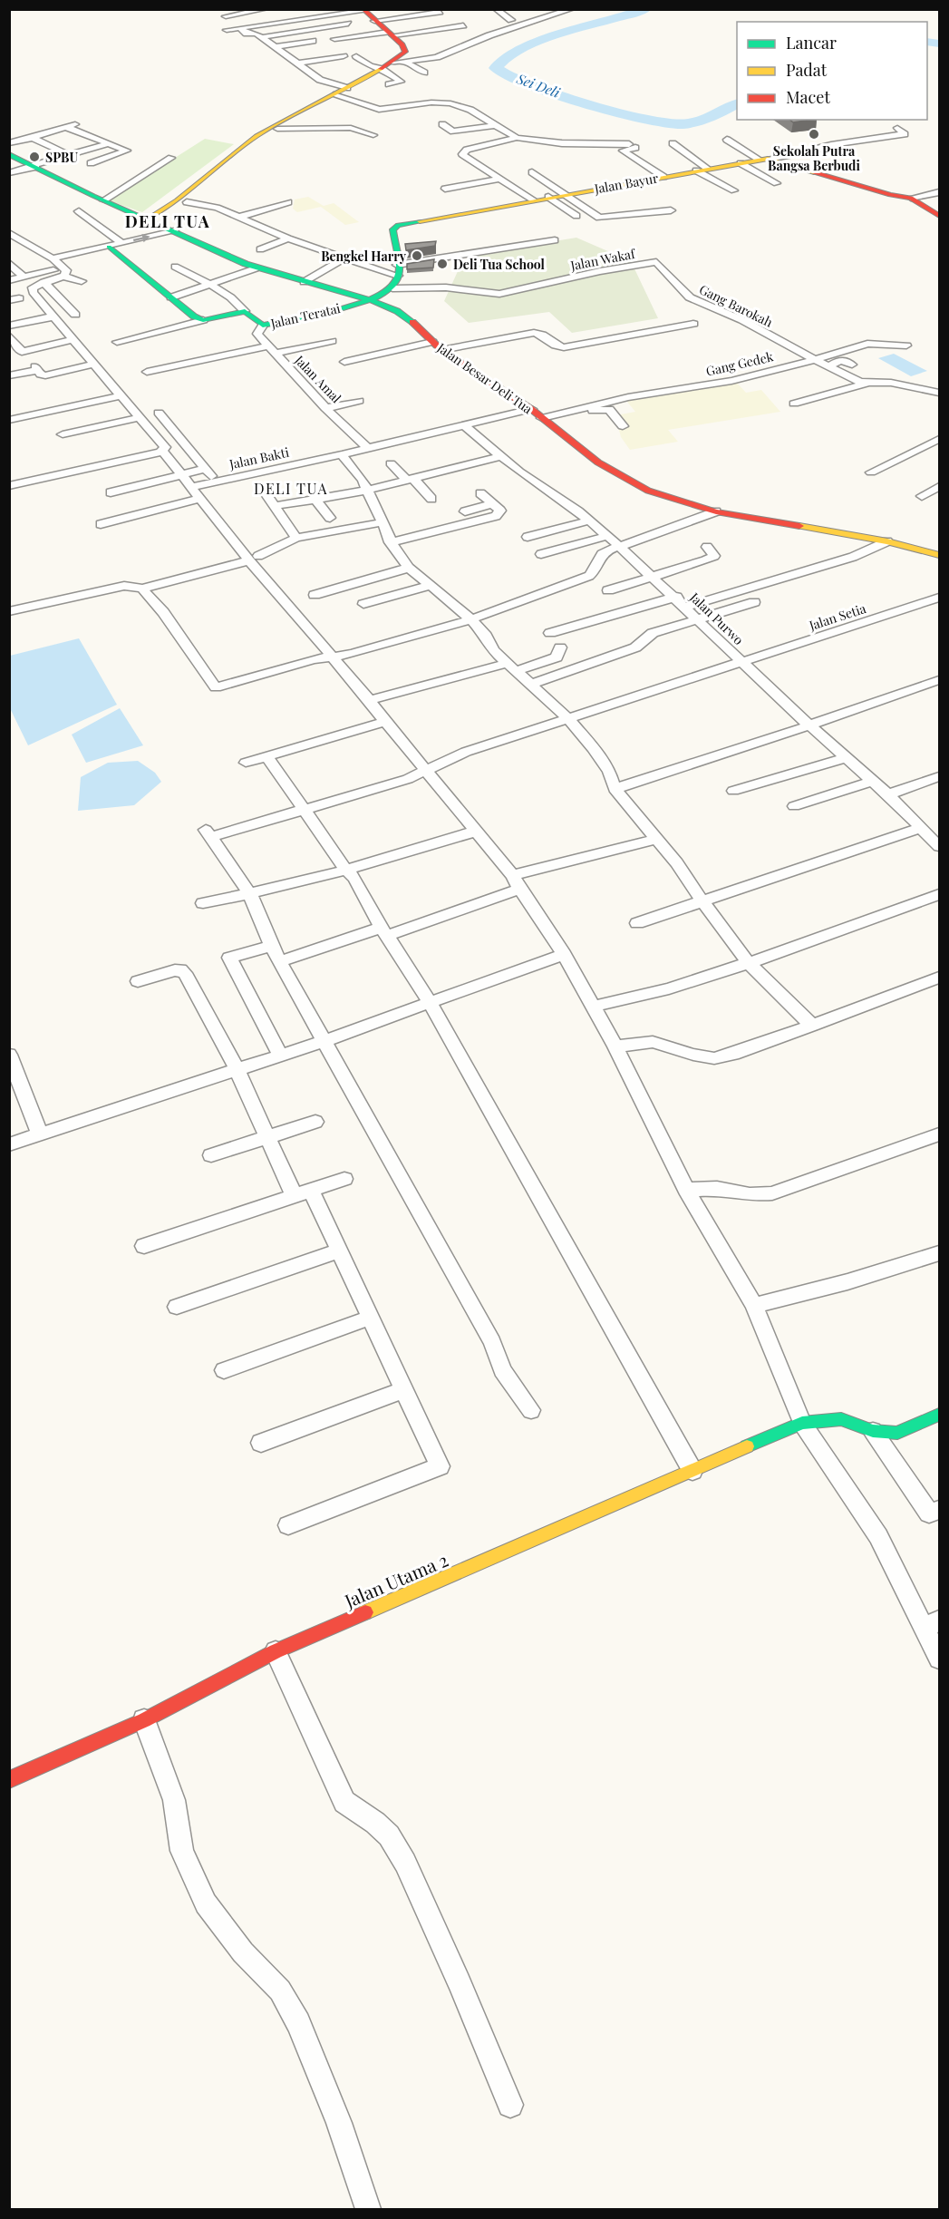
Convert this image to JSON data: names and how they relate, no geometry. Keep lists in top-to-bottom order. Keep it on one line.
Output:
{"streets":{"main road":["Jalan Bayur","Jalan Teratai","Jalan Besar Deli Tua","Jalan Utama 2"],"street":["Jalan Wakaf","Gang Barokah","Gang Gedek","Jalan Amal","Jalan Bakti","Jalan Setia","Jalan Purwo"]},"crossings":[["Jalan Wakaf","Gang Barokah"],["Gang Barokah","Gang Gedek"],["Jalan Teratai","Jalan Besar Deli Tua"],["Jalan Teratai","Jalan Amal"],["Gang Gedek","Jalan Besar Deli Tua"],["Jalan Besar Deli Tua","Jalan Bakti"],["Jalan Amal","Jalan Bakti"],["Jalan Bakti","Jalan Purwo"],["Jalan Setia","Jalan Purwo"]],"districts":["DELI TUA","DELI TUA"],"water":["Sei Deli"],"places":["Sekolah Putra Bangsa Berbudi","SPBU","Bengkel Harry","Deli Tua School"],"legend":["Lancar","Padat","Macet"]}
